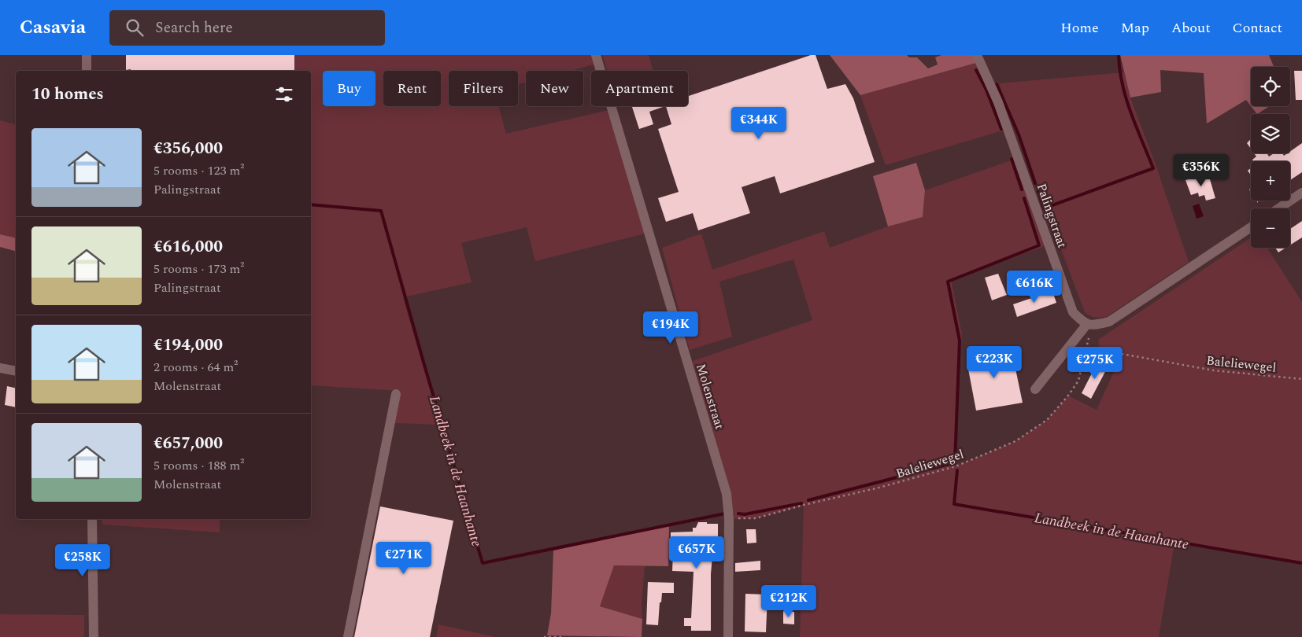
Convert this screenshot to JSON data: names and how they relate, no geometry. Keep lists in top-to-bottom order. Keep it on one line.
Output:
{"streets":{"street":["Palingstraat","Molenstraat"],"path":["Baleliewegel"]},"crossings":[["Palingstraat","Baleliewegel"],["Baleliewegel","Molenstraat"]],"water":["Landbeek in de Haanhante"],"page":{"header":"Casavia","search":"Search here","nav":["Home","Map","About","Contact"],"map_buttons":["+","−"],"chip":["Buy","Rent","Filters","New","Apartment"],"heading":"10 homes","price":["€344K","€356K","€616K","€194K","€223K","€275K","€657K","€271K","€258K","€212K"],"list":[{"name":"€356,000","note":"5 rooms · 123 m² · Palingstraat"},{"name":"€616,000","note":"5 rooms · 173 m² · Palingstraat"},{"name":"€194,000","note":"2 rooms · 64 m² · Molenstraat"},{"name":"€657,000","note":"5 rooms · 188 m² · Molenstraat"}]}}
